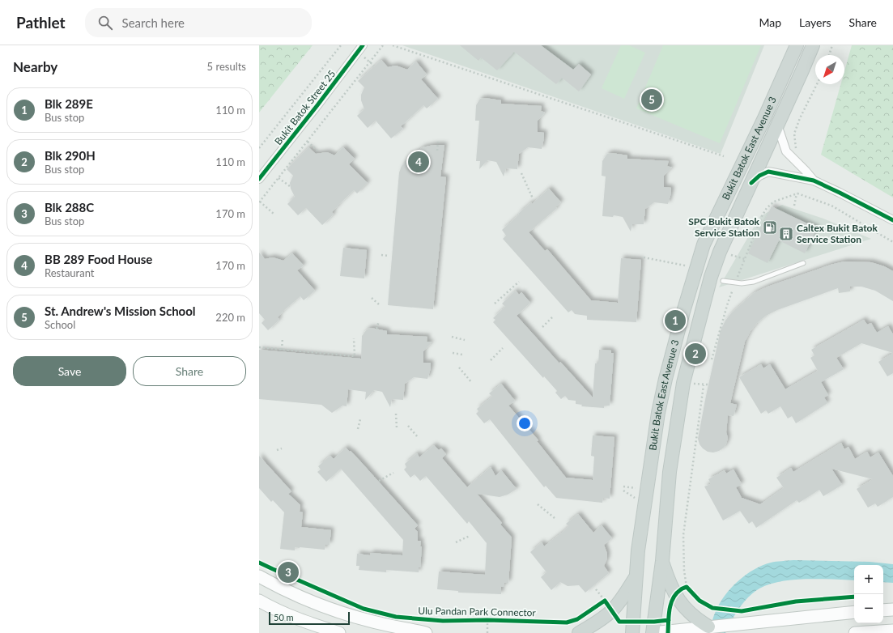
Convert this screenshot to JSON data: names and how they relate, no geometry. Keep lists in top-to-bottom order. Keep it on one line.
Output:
{"streets":{"main road":["Bukit Batok East Avenue 3"],"street":["Bukit Batok Street 25"],"cycle path":["Ulu Pandan Park Connector"]},"places":{"fuel station":["SPC Bukit Batok Service Station"],"building":["Caltex Bukit Batok Service Station"]},"scale_bar":"50 m","north":"bottom left","page":{"header":"Pathlet","search":"Search here","nav":["Map","Layers","Share"],"heading":["Nearby","5 results"],"list":[{"mark":"1","name":"Blk 289E","note":"Bus stop","value":"110 m"},{"mark":"2","name":"Blk 290H","note":"Bus stop","value":"110 m"},{"mark":"3","name":"Blk 288C","note":"Bus stop","value":"170 m"},{"mark":"4","name":"BB 289 Food House","note":"Restaurant","value":"170 m"},{"mark":"5","name":"St. Andrew's Mission School","note":"School","value":"220 m"}],"pins":["5","4","1","2","3"],"buttons":["Save","Share"],"map_buttons":["+","−"],"scale":"50 m"}}
